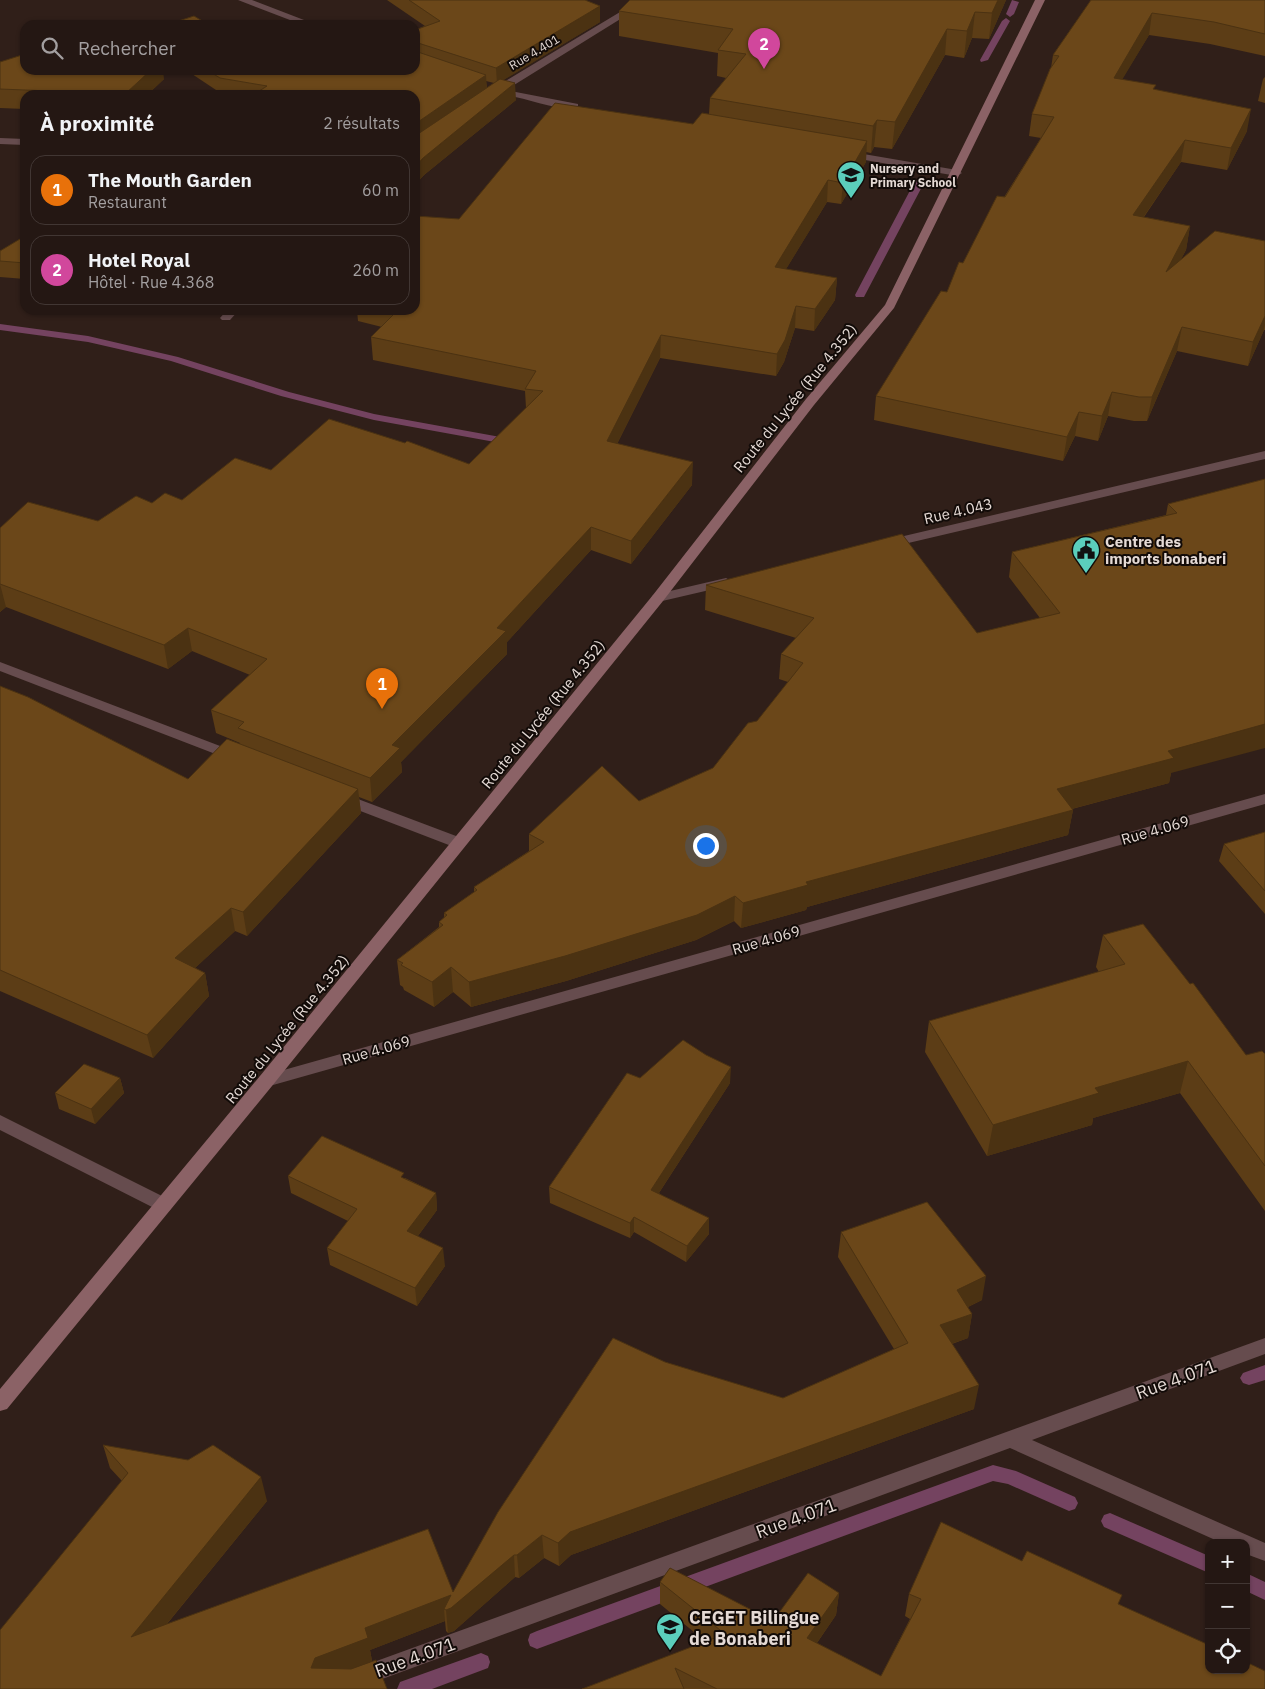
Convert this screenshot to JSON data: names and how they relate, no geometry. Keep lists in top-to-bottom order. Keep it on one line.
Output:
{"streets":{"main road":["Route du Lycée (Rue 4.352)"],"street":["Rue 4.401","Rue 4.043","Rue 4.069","Rue 4.071"]},"crossings":[["Route du Lycée (Rue 4.352)","Rue 4.069"]],"places":{"school or university":["Nursery and Primary School","CEGET Bilingue de Bonaberi"],"public building":["Centre des imports bonaberi"]},"page":{"search":"Rechercher","pins":["2","1"],"heading":["À proximité","2 résultats"],"list":[{"mark":"1","name":"The Mouth Garden","note":"Restaurant","value":"60 m"},{"mark":"2","name":"Hotel Royal","note":"Hôtel · Rue 4.368","value":"260 m"}],"map_buttons":["+","−"]}}
